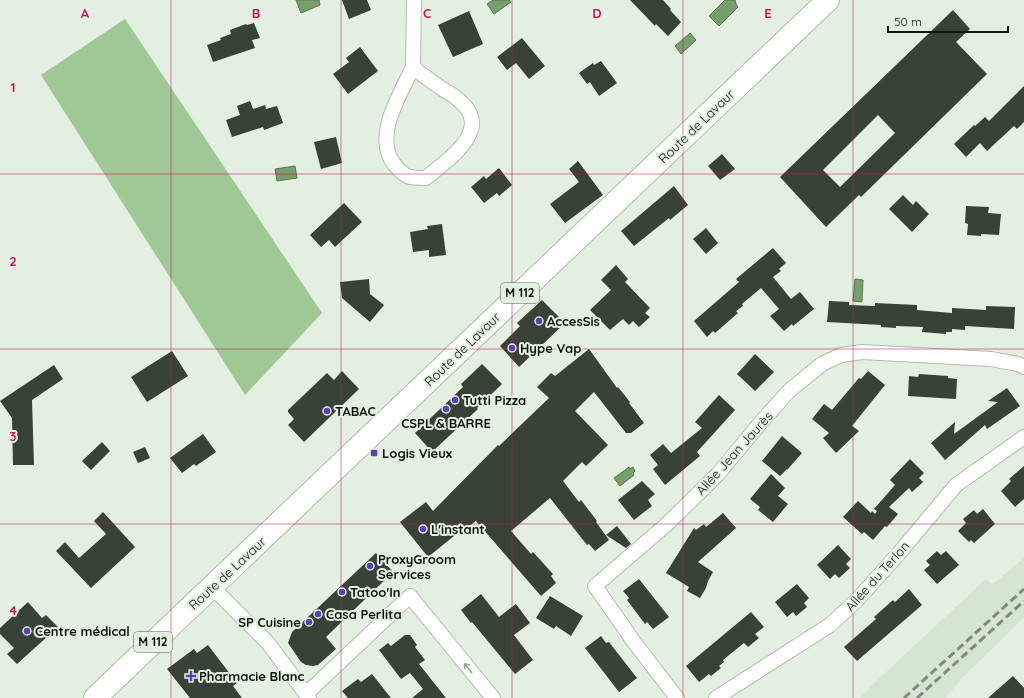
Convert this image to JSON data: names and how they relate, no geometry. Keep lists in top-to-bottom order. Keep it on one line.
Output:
{"streets":{"main road":["Route de Lavaur","M 112"],"street":["Allée Jean Jaurès","Allée du Terlon"]},"places":{"other":["AccesSis","Hype Vap","Tutti Pizza","CSPL & BARRE","TABAC","L'instant","ProxyGroom Services","Tatoo'In","Casa Perlita","SP Cuisine","Centre médical"],"transit":["Logis Vieux"],"health":["Pharmacie Blanc"]},"scale_bar":"50 m","grid":{"columns":["A","B","C","D","E"],"rows":["1","2","3","4"]}}
